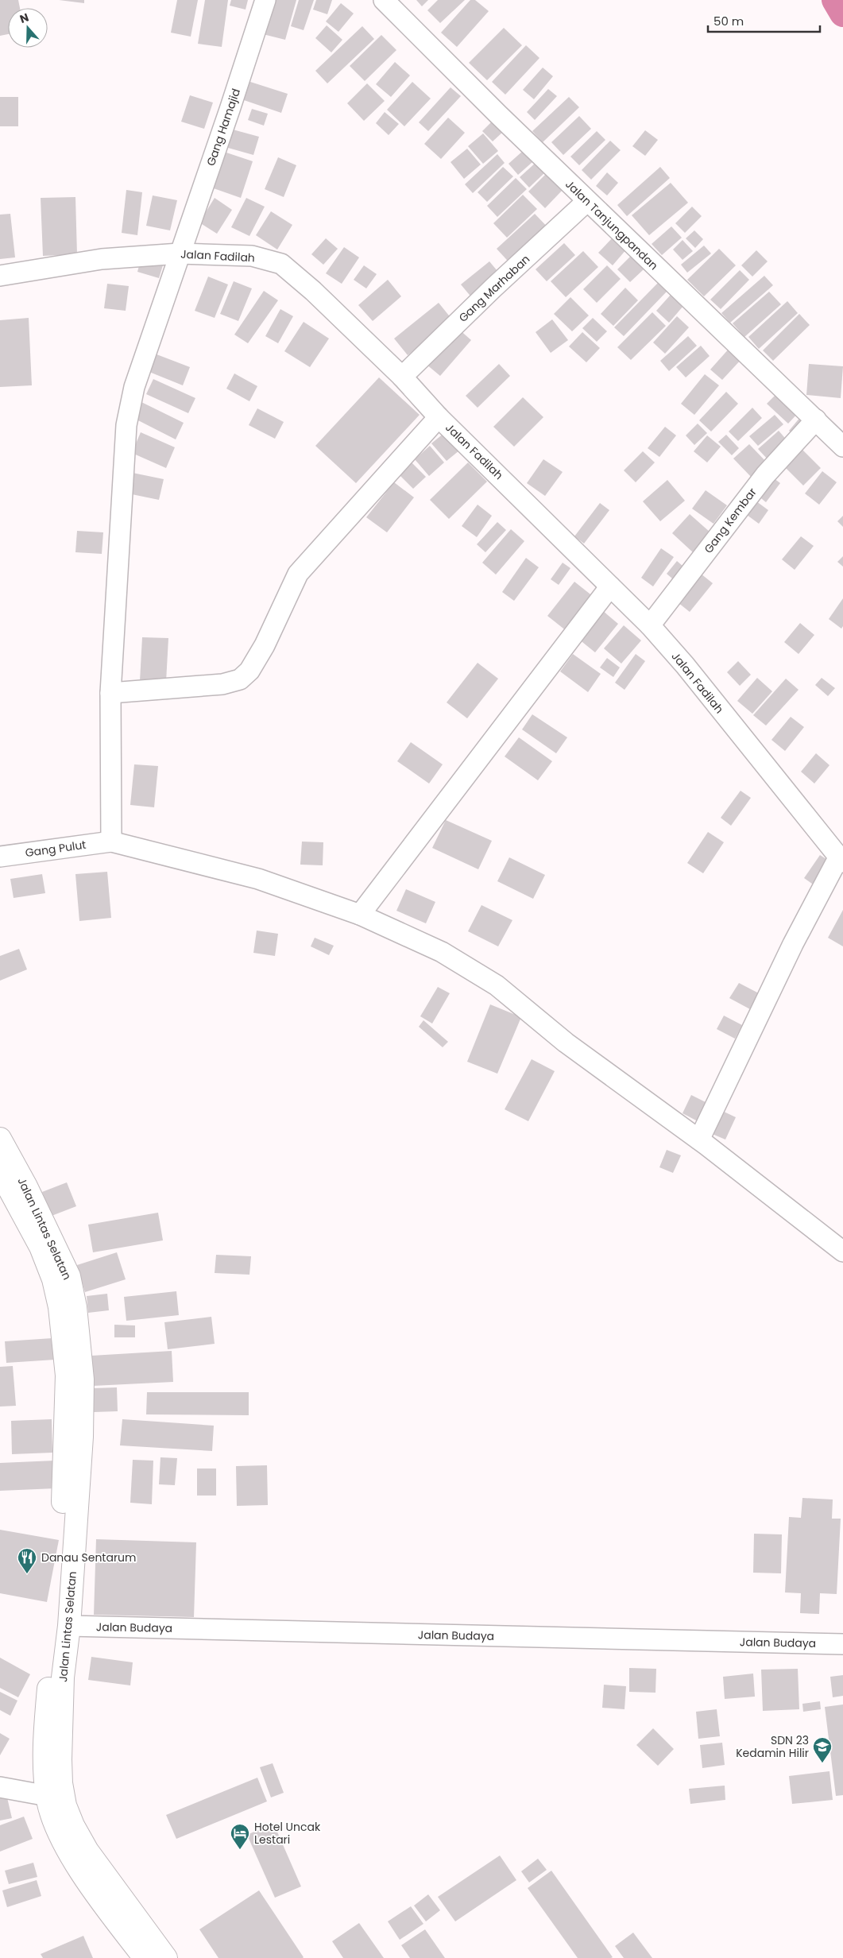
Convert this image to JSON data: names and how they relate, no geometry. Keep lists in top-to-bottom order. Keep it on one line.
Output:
{"streets":{"highway":["Jalan Lintas Selatan"],"street":["Gang Hamajid","Jalan Tanjungpandan","Jalan Fadilah","Gang Marhaban","Gang Kembar","Gang Pulut","Jalan Budaya"]},"crossings":[["Gang Hamajid","Jalan Fadilah"],["Gang Hamajid","Gang Pulut"],["Jalan Tanjungpandan","Gang Marhaban"],["Jalan Tanjungpandan","Gang Kembar"],["Jalan Fadilah","Gang Marhaban"],["Jalan Fadilah","Gang Kembar"],["Jalan Lintas Selatan","Jalan Budaya"]],"places":{"restaurant":["Danau Sentarum"],"school or university":["SDN 23 Kedamin Hilir"],"hotel":["Hotel Uncak Lestari"]},"scale_bar":"50 m","north":"top"}
